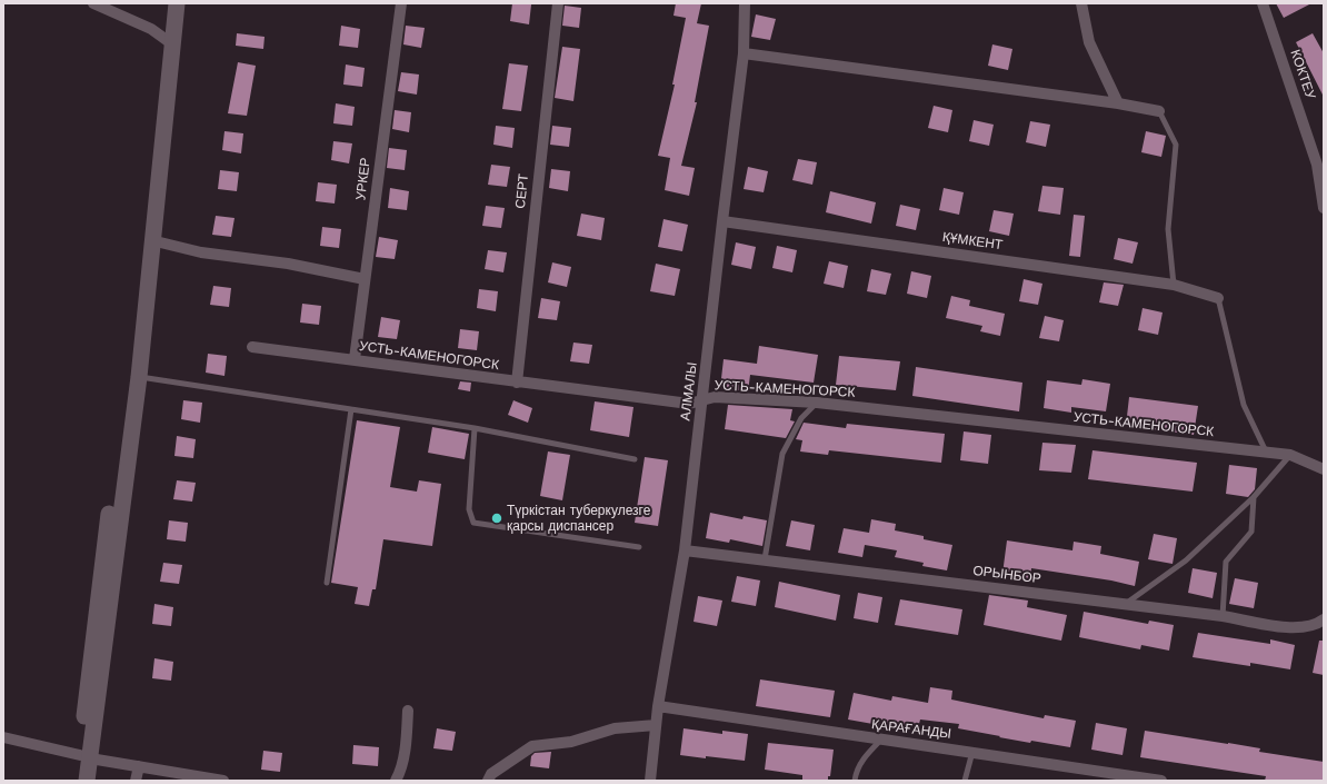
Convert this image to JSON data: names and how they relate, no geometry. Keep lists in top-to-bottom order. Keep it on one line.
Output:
{"streets":{"street":["КОКТЕУ","УРКЕР","СЕРТ","ҚҰМКЕНТ","УСТЬ-КАМЕНОГОРСК","АЛМАЛЫ","ОРЫНБОР","ҚАРАҒАНДЫ"]},"crossings":[["УРКЕР","УСТЬ-КАМЕНОГОРСК"],["СЕРТ","УСТЬ-КАМЕНОГОРСК"],["ҚҰМКЕНТ","АЛМАЛЫ"],["УСТЬ-КАМЕНОГОРСК","АЛМАЛЫ"],["АЛМАЛЫ","ОРЫНБОР"],["АЛМАЛЫ","ҚАРАҒАНДЫ"]],"places":["Түркістан туберкулезге қарсы диспансер"]}
